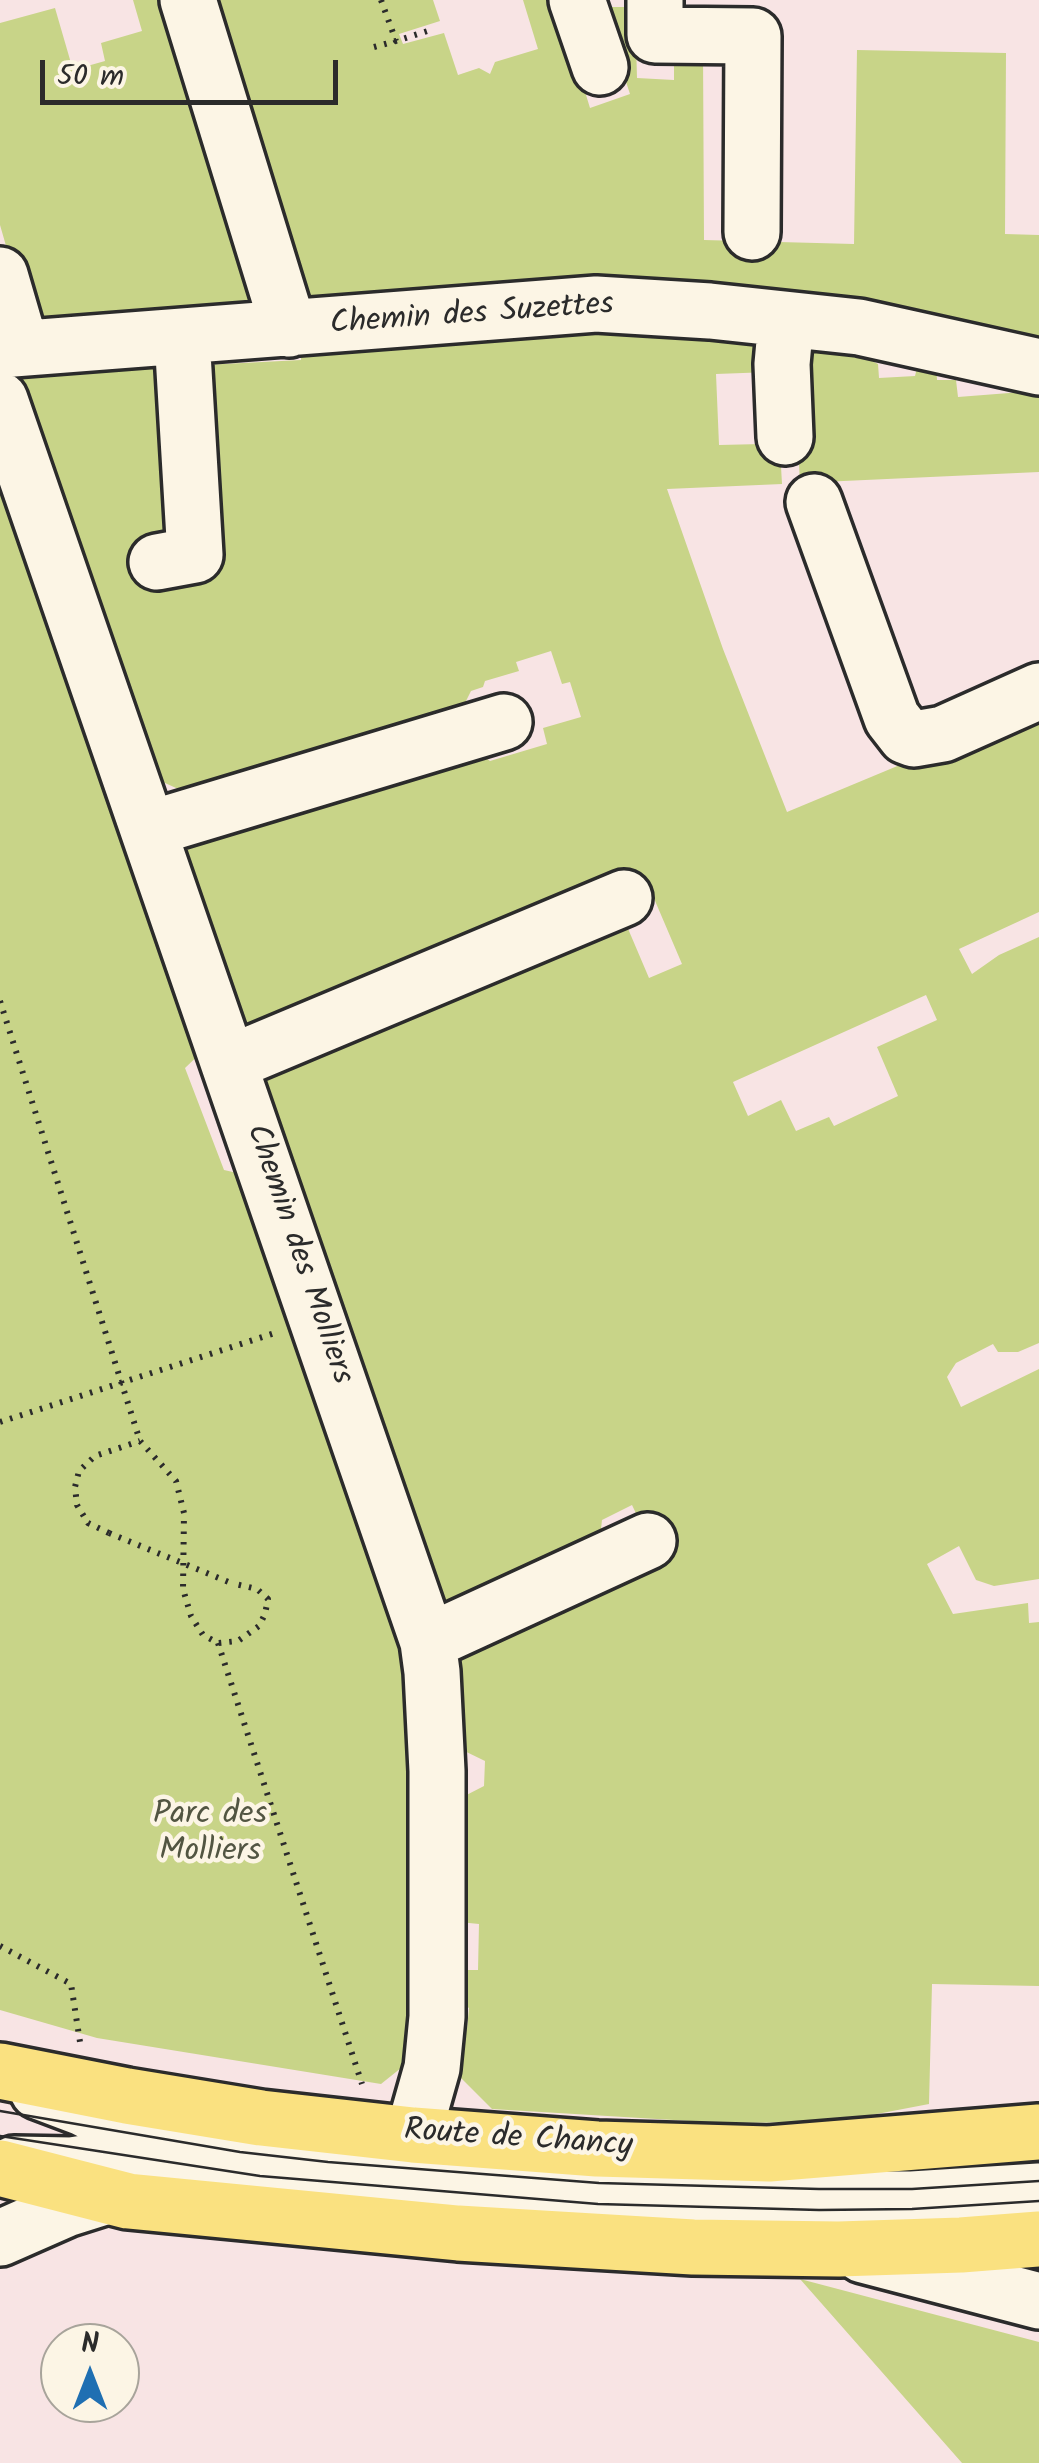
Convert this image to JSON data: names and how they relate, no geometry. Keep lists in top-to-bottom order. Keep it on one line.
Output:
{"streets":{"main road":["Route de Chancy"],"street":["Chemin des Suzettes","Chemin des Molliers"]},"crossings":[["Chemin des Molliers","Route de Chancy"]],"parks":["Parc des Molliers"],"scale_bar":"50 m","north":"top"}
